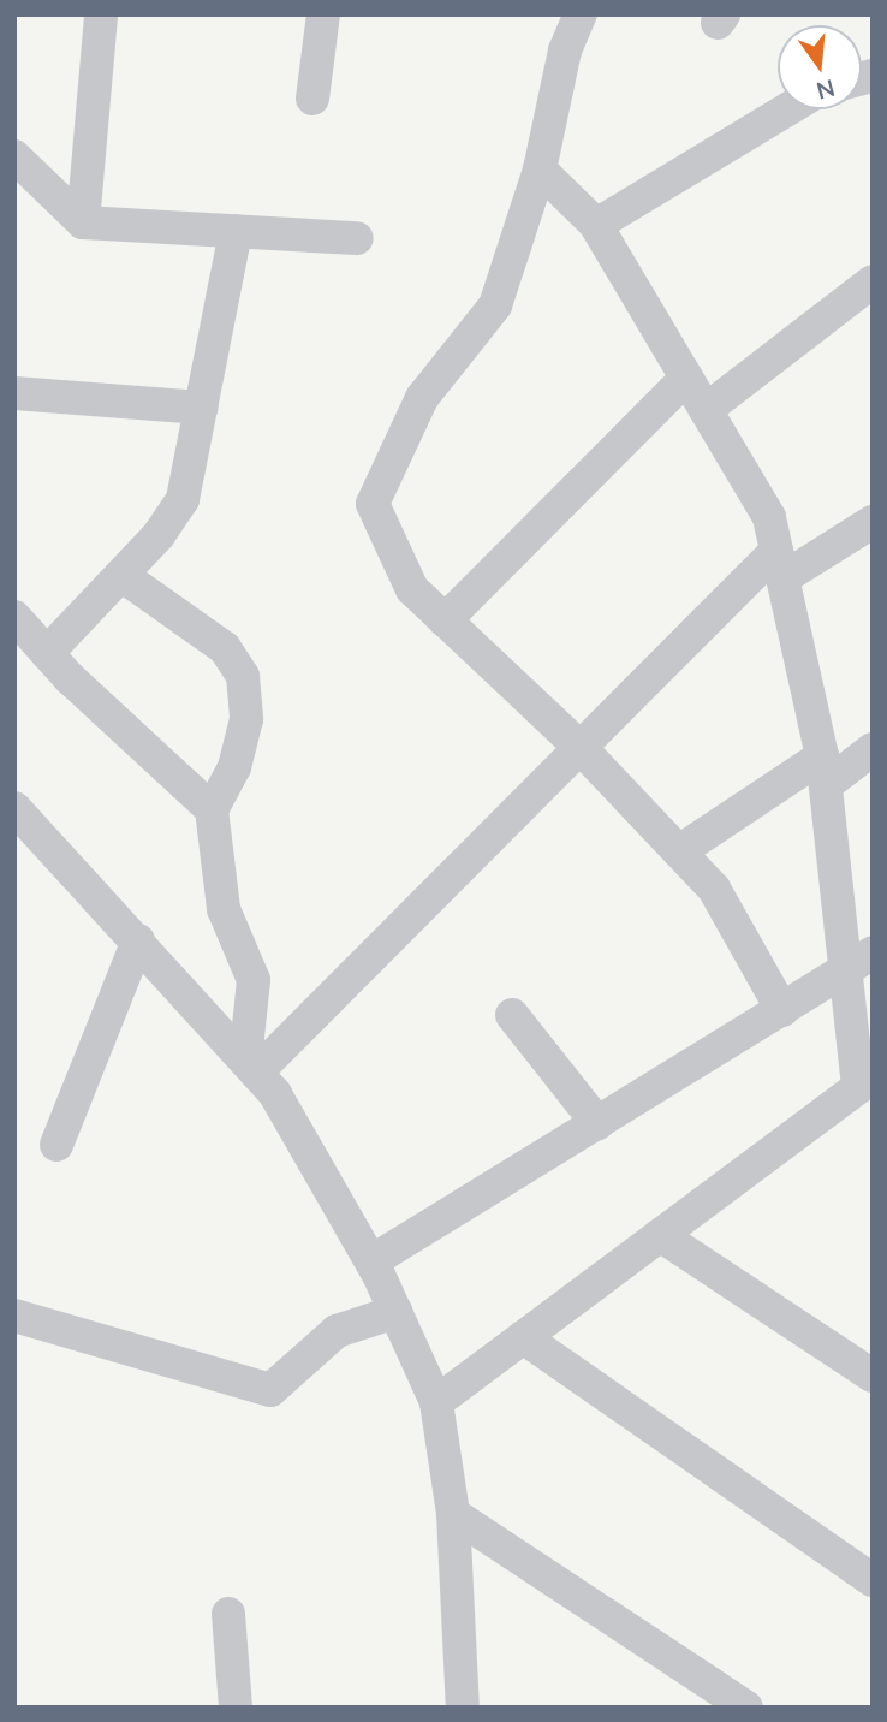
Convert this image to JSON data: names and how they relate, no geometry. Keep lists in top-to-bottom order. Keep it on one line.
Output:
{"north":"bottom"}
